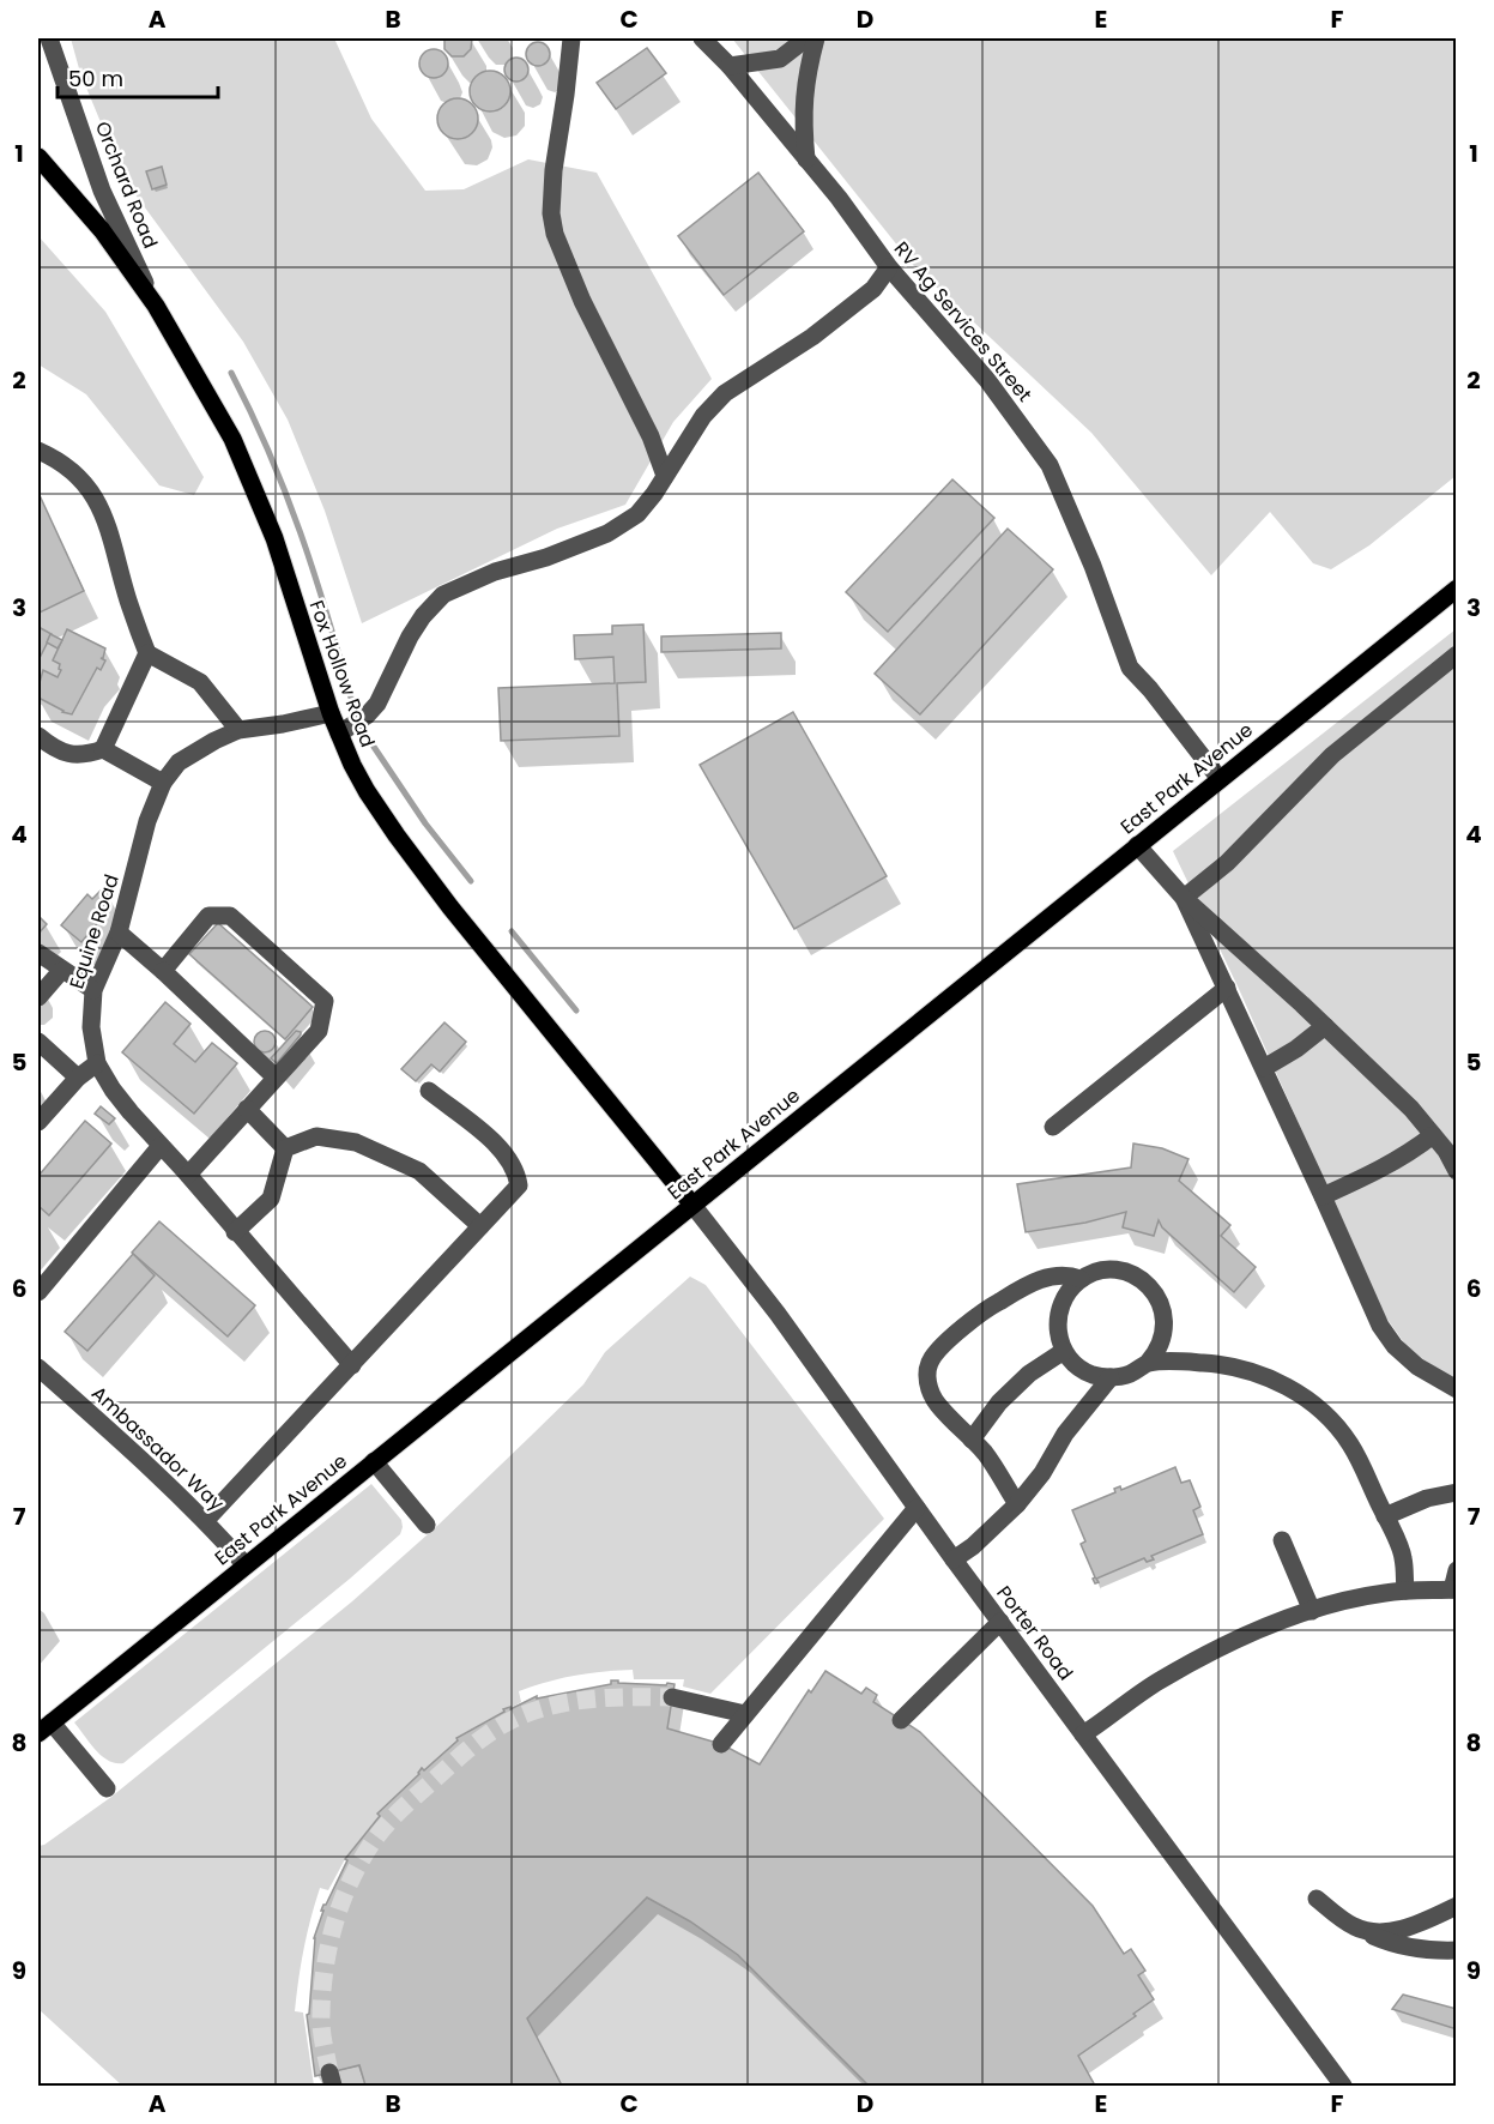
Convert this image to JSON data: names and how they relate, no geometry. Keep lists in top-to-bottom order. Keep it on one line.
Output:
{"streets":{"main road":["Fox Hollow Road","East Park Avenue"],"street":["Orchard Road","RV Ag Services Street","Equine Road","Ambassador Way","Porter Road"]},"crossings":[["Orchard Road","Fox Hollow Road"],["RV Ag Services Street","East Park Avenue"],["Fox Hollow Road","East Park Avenue"],["Fox Hollow Road","Equine Road"],["Fox Hollow Road","Porter Road"],["East Park Avenue","Ambassador Way"],["East Park Avenue","Porter Road"]],"scale_bar":"50 m","grid":{"columns":["A","B","C","D","E","F"],"rows":["1","2","3","4","5","6","7","8","9"]}}
